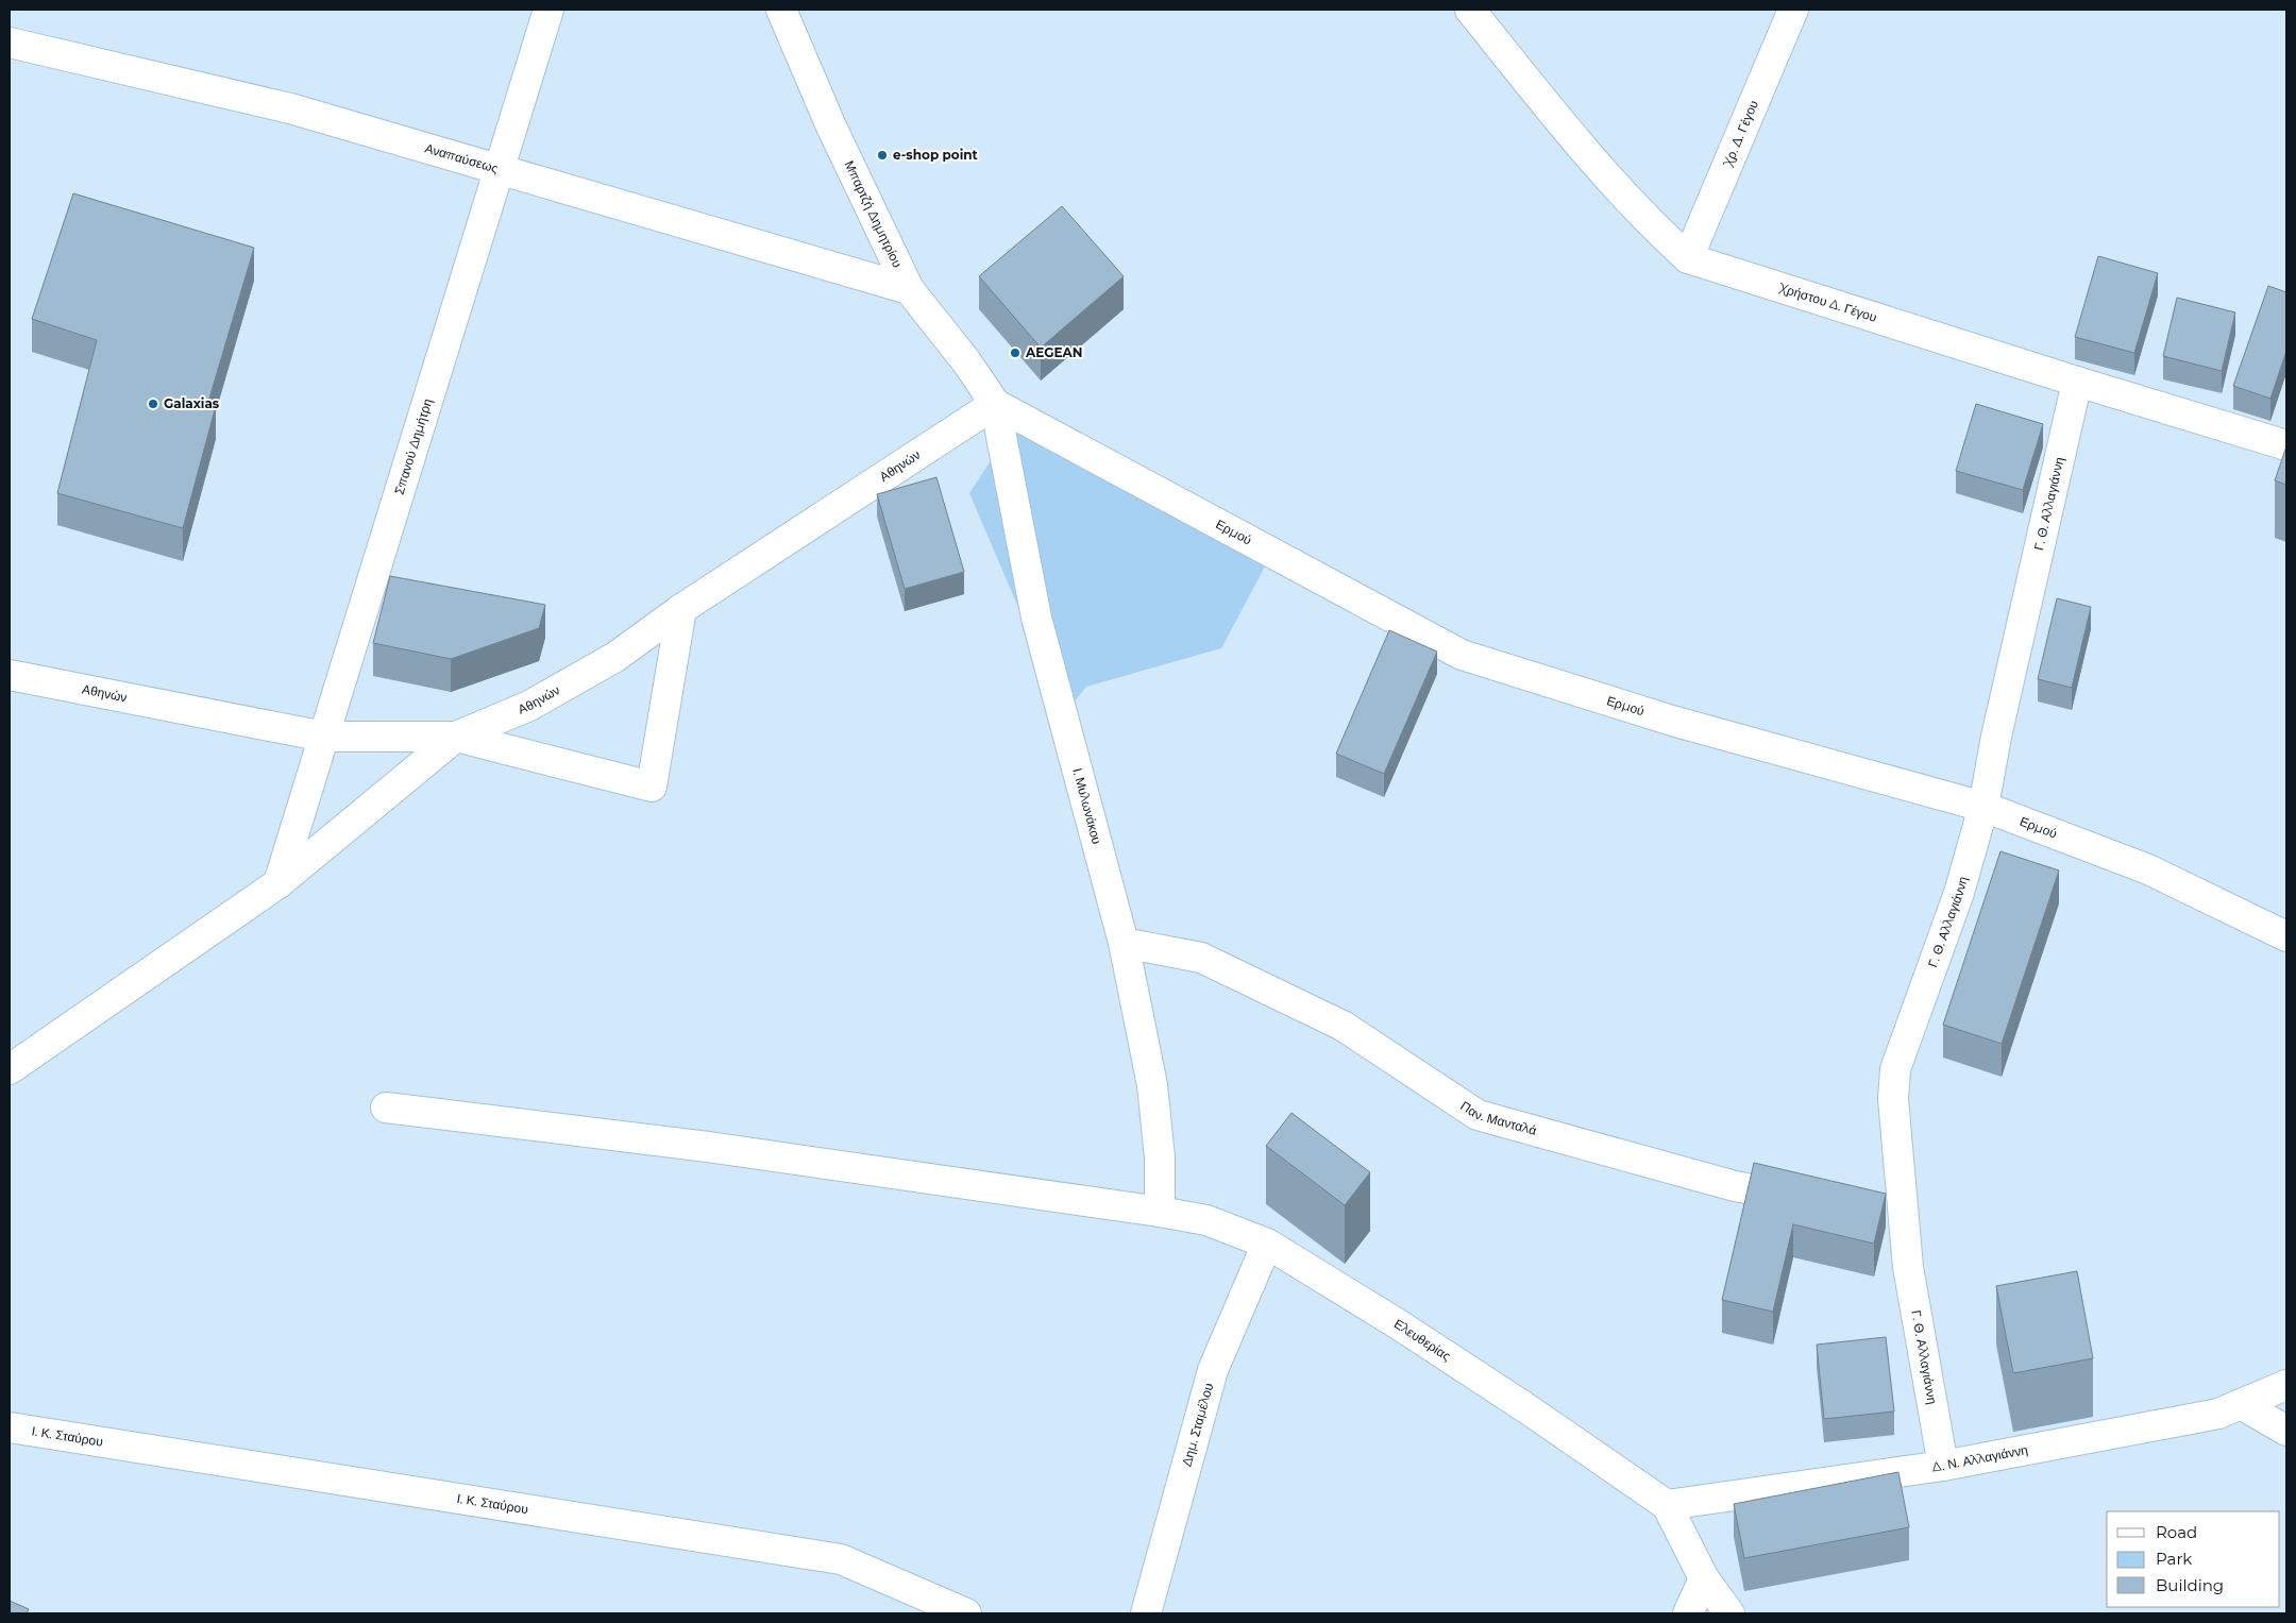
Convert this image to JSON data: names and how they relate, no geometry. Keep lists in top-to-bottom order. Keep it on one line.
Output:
{"streets":{"street":["Χρ. Δ. Γέγου","Αναπαύσεως","Μπαρτζή Δημητρίου","Χρήστου Δ. Γέγου","Σπανού Δημήτρη","Αθηνών","Γ. Θ. Αλλαγιάννη","Ερμού","Ι. Μυλωνάκου","Παν. Μανταλά","Ελευθερίας","Δημ. Σταμέλου","Ι. Κ. Σταύρου","Δ. Ν. Αλλαγιάννη"]},"crossings":[["Χρ. Δ. Γέγου","Χρήστου Δ. Γέγου"],["Αναπαύσεως","Μπαρτζή Δημητρίου"],["Αναπαύσεως","Σπανού Δημήτρη"],["Μπαρτζή Δημητρίου","Αθηνών"],["Μπαρτζή Δημητρίου","Ερμού"],["Μπαρτζή Δημητρίου","Ι. Μυλωνάκου"],["Χρήστου Δ. Γέγου","Γ. Θ. Αλλαγιάννη"],["Σπανού Δημήτρη","Αθηνών"],["Αθηνών","Ερμού"],["Αθηνών","Ι. Μυλωνάκου"],["Γ. Θ. Αλλαγιάννη","Ερμού"],["Γ. Θ. Αλλαγιάννη","Δ. Ν. Αλλαγιάννη"],["Ερμού","Ι. Μυλωνάκου"],["Ι. Μυλωνάκου","Παν. Μανταλά"],["Ι. Μυλωνάκου","Ελευθερίας"],["Ελευθερίας","Δημ. Σταμέλου"],["Ελευθερίας","Δ. Ν. Αλλαγιάννη"]],"places":["e-shop point","AEGEAN","Galaxias"],"legend":["Road","Park","Building"]}
